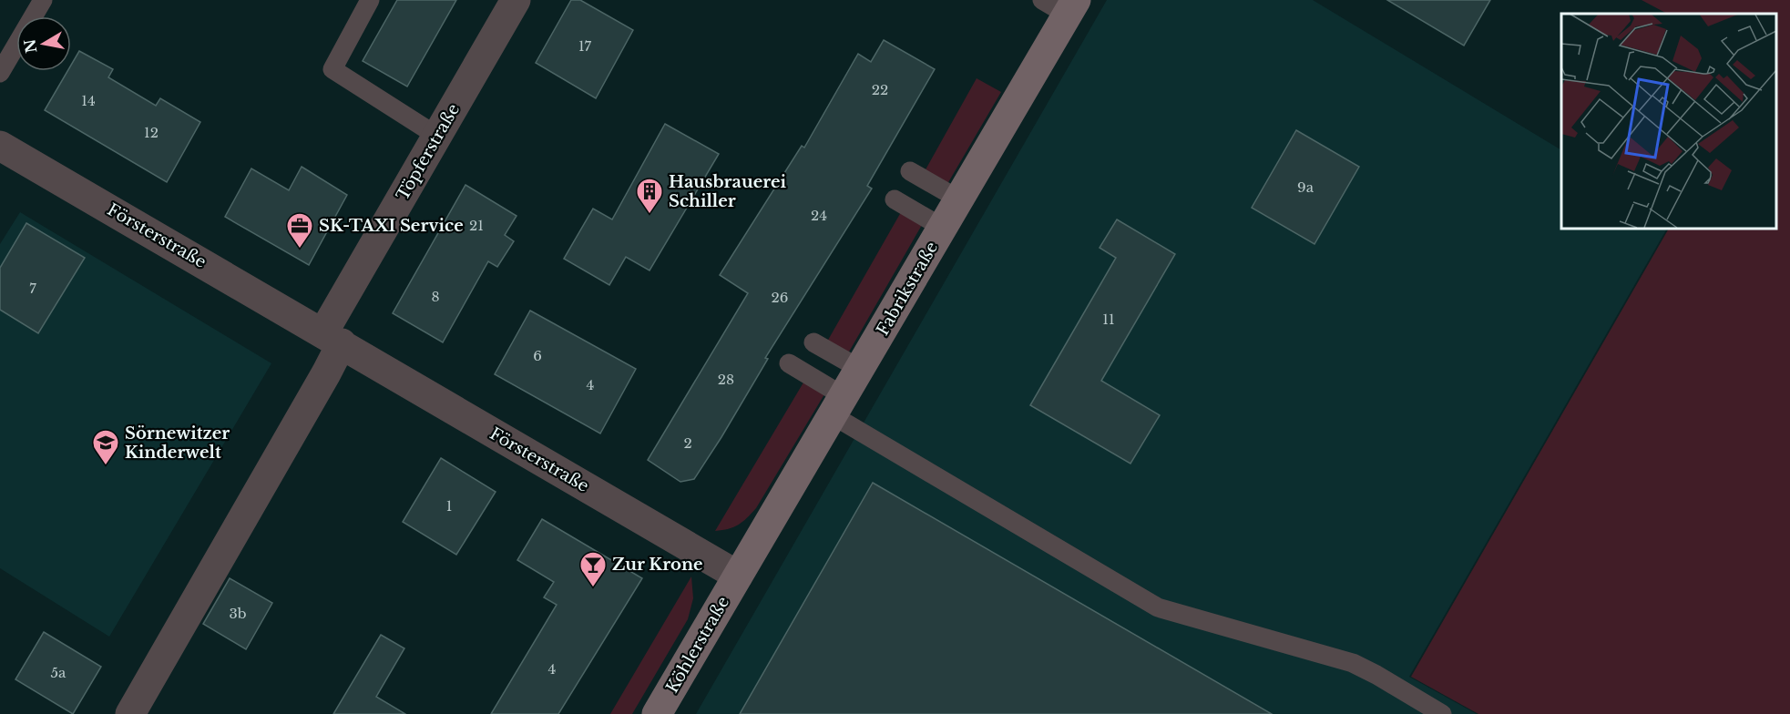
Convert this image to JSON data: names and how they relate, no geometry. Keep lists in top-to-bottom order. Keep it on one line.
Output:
{"streets":{"street":["Töpferstraße","Försterstraße","Fabrikstraße","Köhlerstraße"]},"crossings":[["Töpferstraße","Försterstraße"],["Försterstraße","Fabrikstraße"],["Försterstraße","Köhlerstraße"],["Fabrikstraße","Köhlerstraße"]],"places":{"building":["Hausbrauerei Schiller"],"office":["SK-TAXI Service"],"school or university":["Sörnewitzer Kinderwelt"],"bar":["Zur Krone"]},"house_numbers":["17","22","14","12","9a","24","21","7","8","26","11","6","28","4","2","1","3b","4","5a"],"north":"left"}
